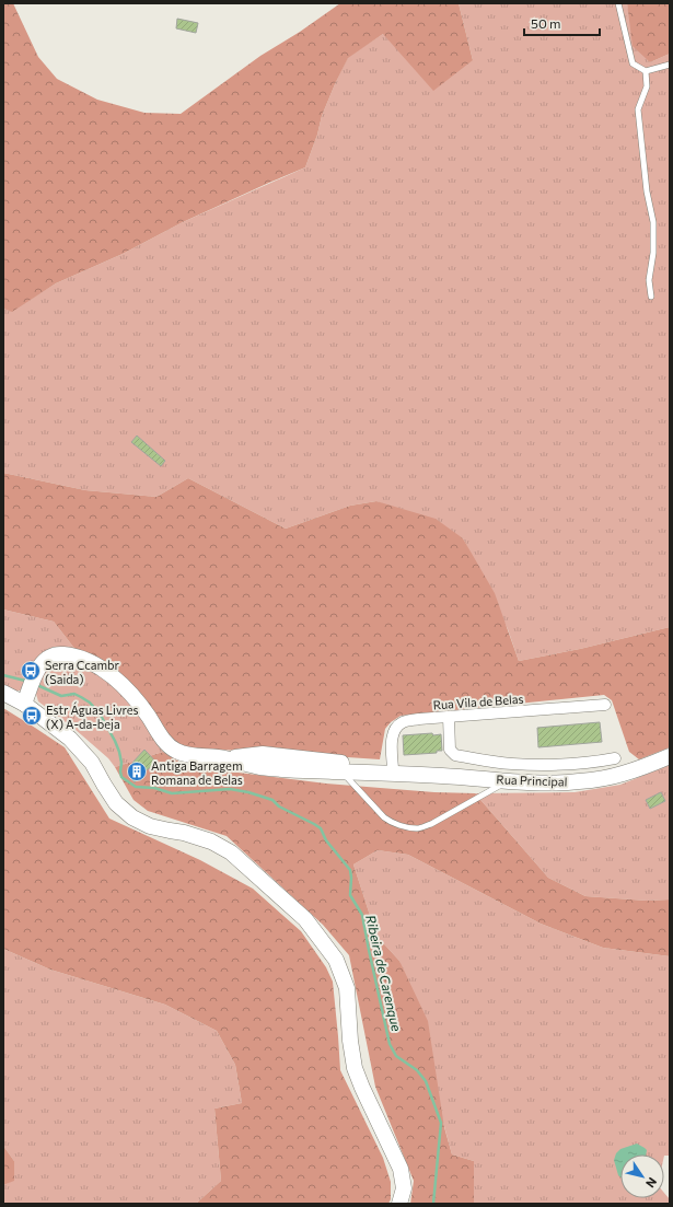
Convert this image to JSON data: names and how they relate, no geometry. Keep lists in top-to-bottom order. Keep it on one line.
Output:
{"streets":{"street":["Rua Vila de Belas","Rua Principal"]},"crossings":[["Rua Vila de Belas","Rua Principal"]],"water":["Ribeira de Carenque"],"places":{"bus stop":["Serra Ccambr (Saida)","Estr Águas Livres (X) A-da-beja"],"building":["Antiga Barragem Romana de Belas"]},"scale_bar":"50 m","north":"bottom right"}
